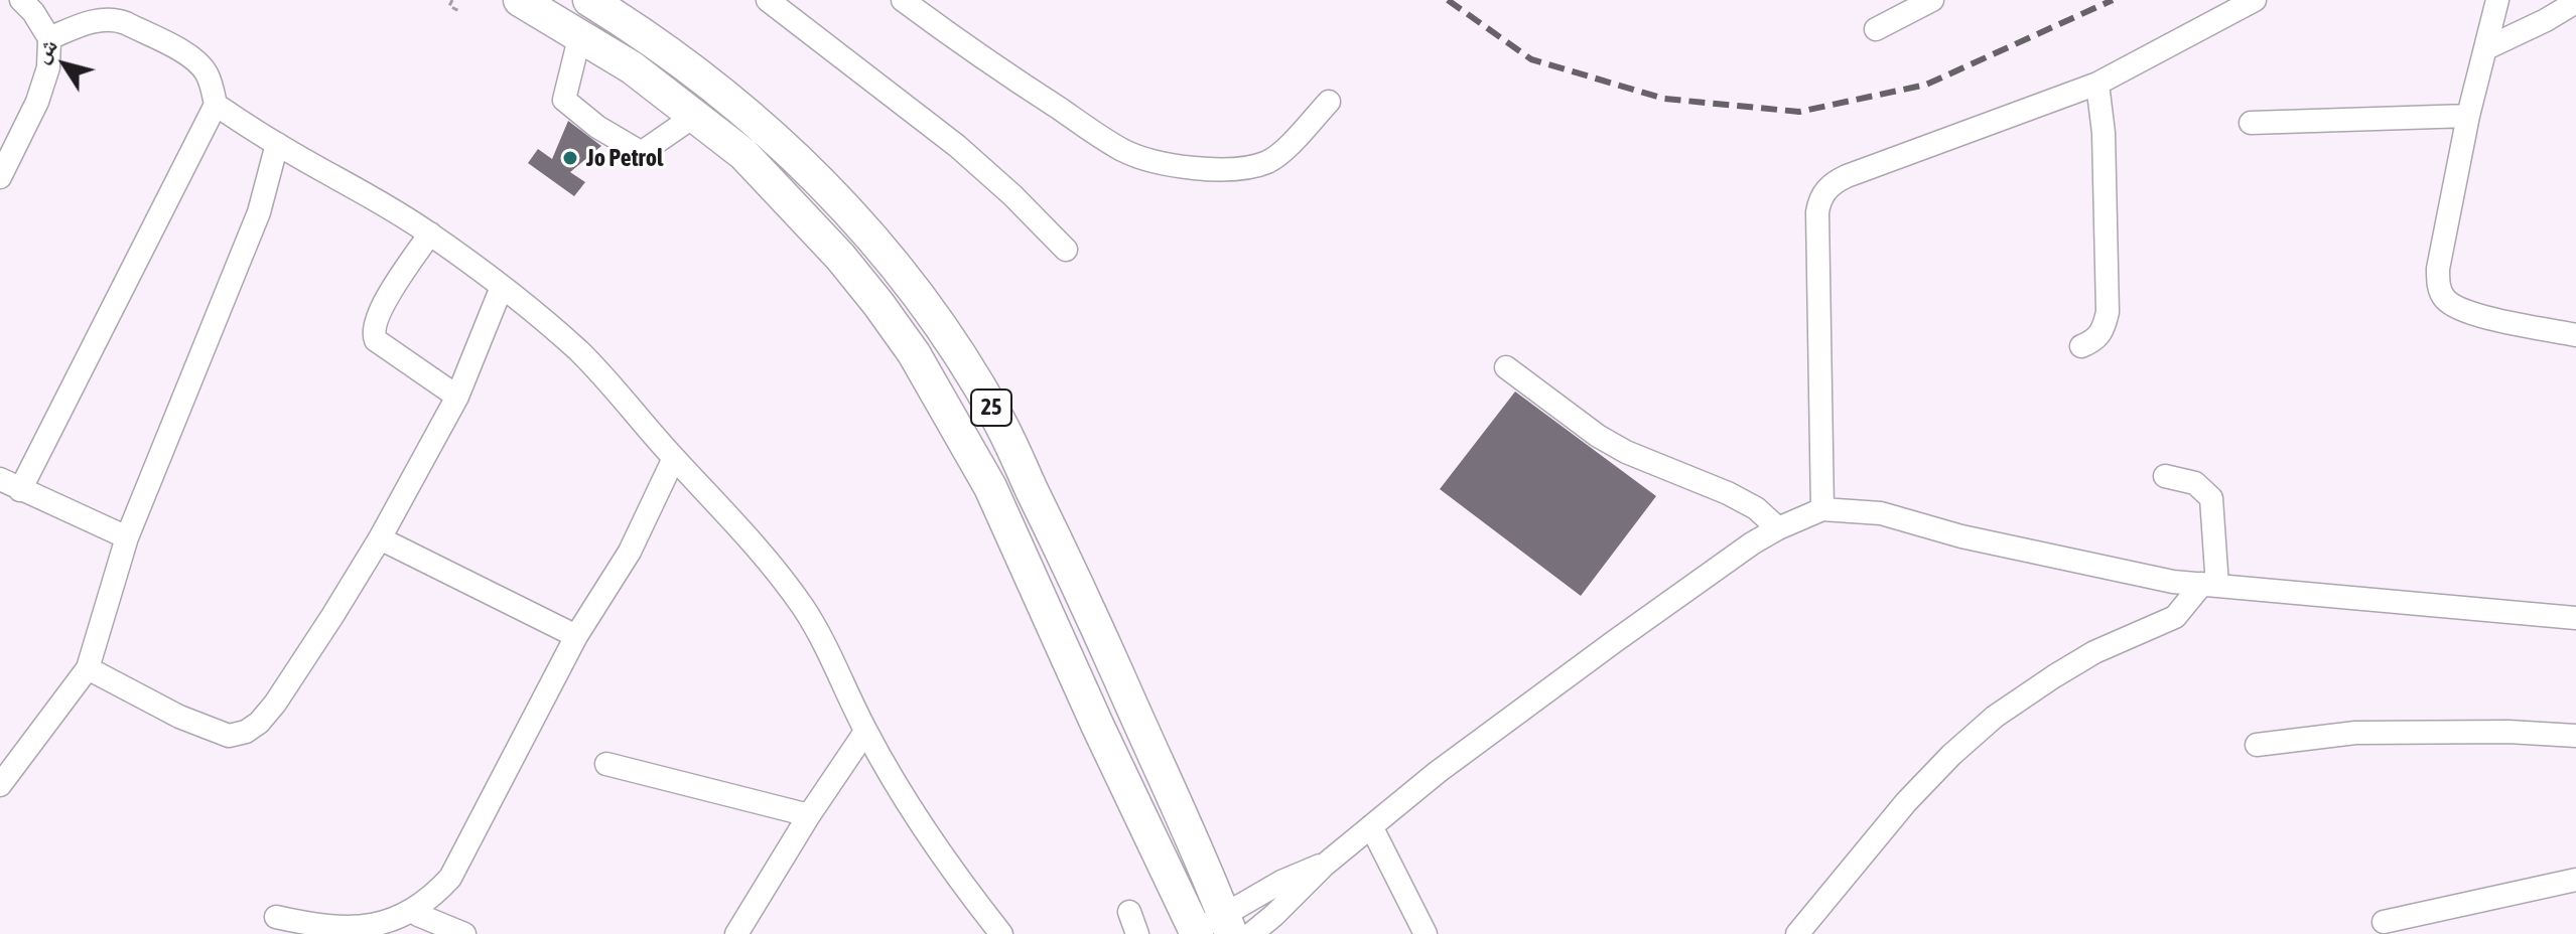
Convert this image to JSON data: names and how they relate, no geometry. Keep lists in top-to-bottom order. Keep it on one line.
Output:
{"streets":{"highway":["25"]},"places":["Jo Petrol"],"north":"top left"}
